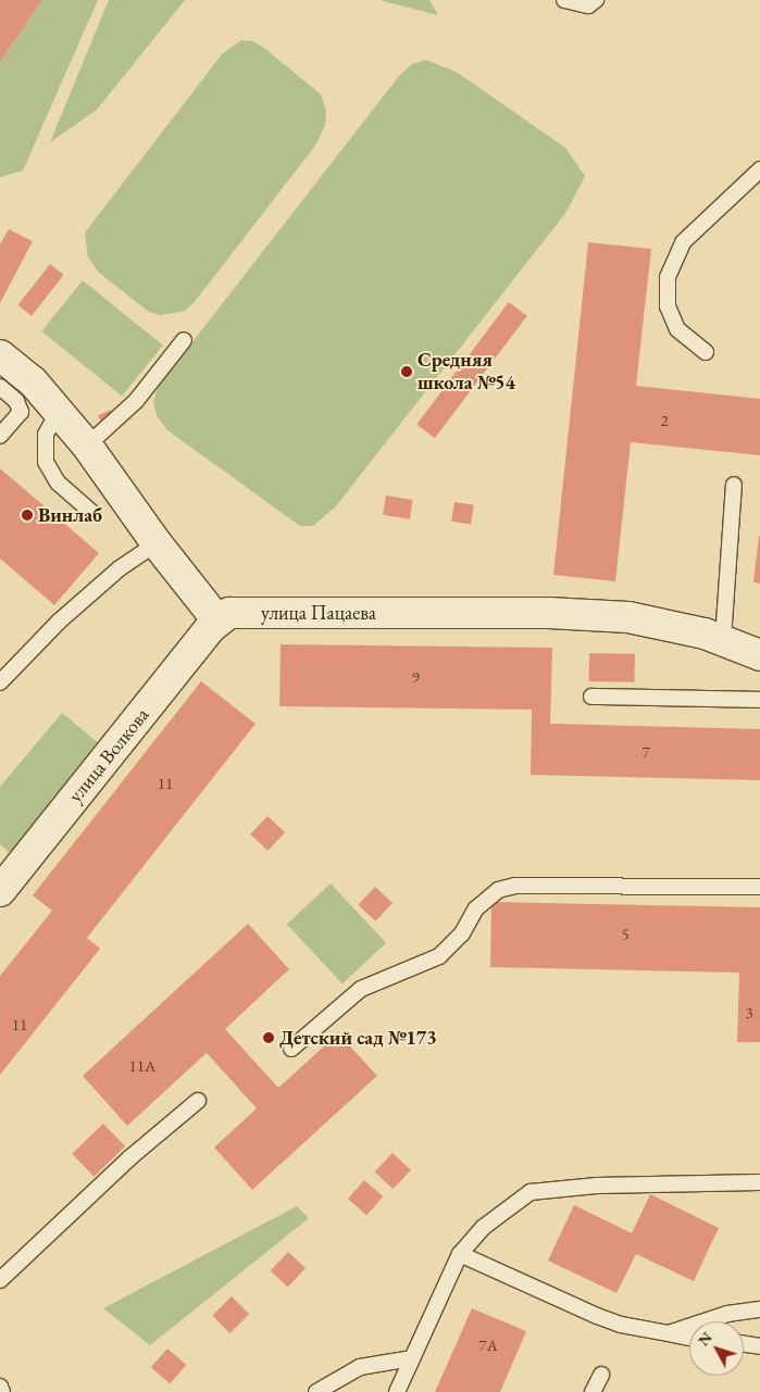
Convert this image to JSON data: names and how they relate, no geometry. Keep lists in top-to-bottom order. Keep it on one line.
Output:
{"streets":{"street":["улица Пацаева","улица Волкова"]},"crossings":[["улица Пацаева","улица Волкова"]],"places":["Средняя школа №54","Винлаб","Детский сад №173"],"house_numbers":["2","9","7","11","5","3","11","11А","7А"],"north":"top left"}
